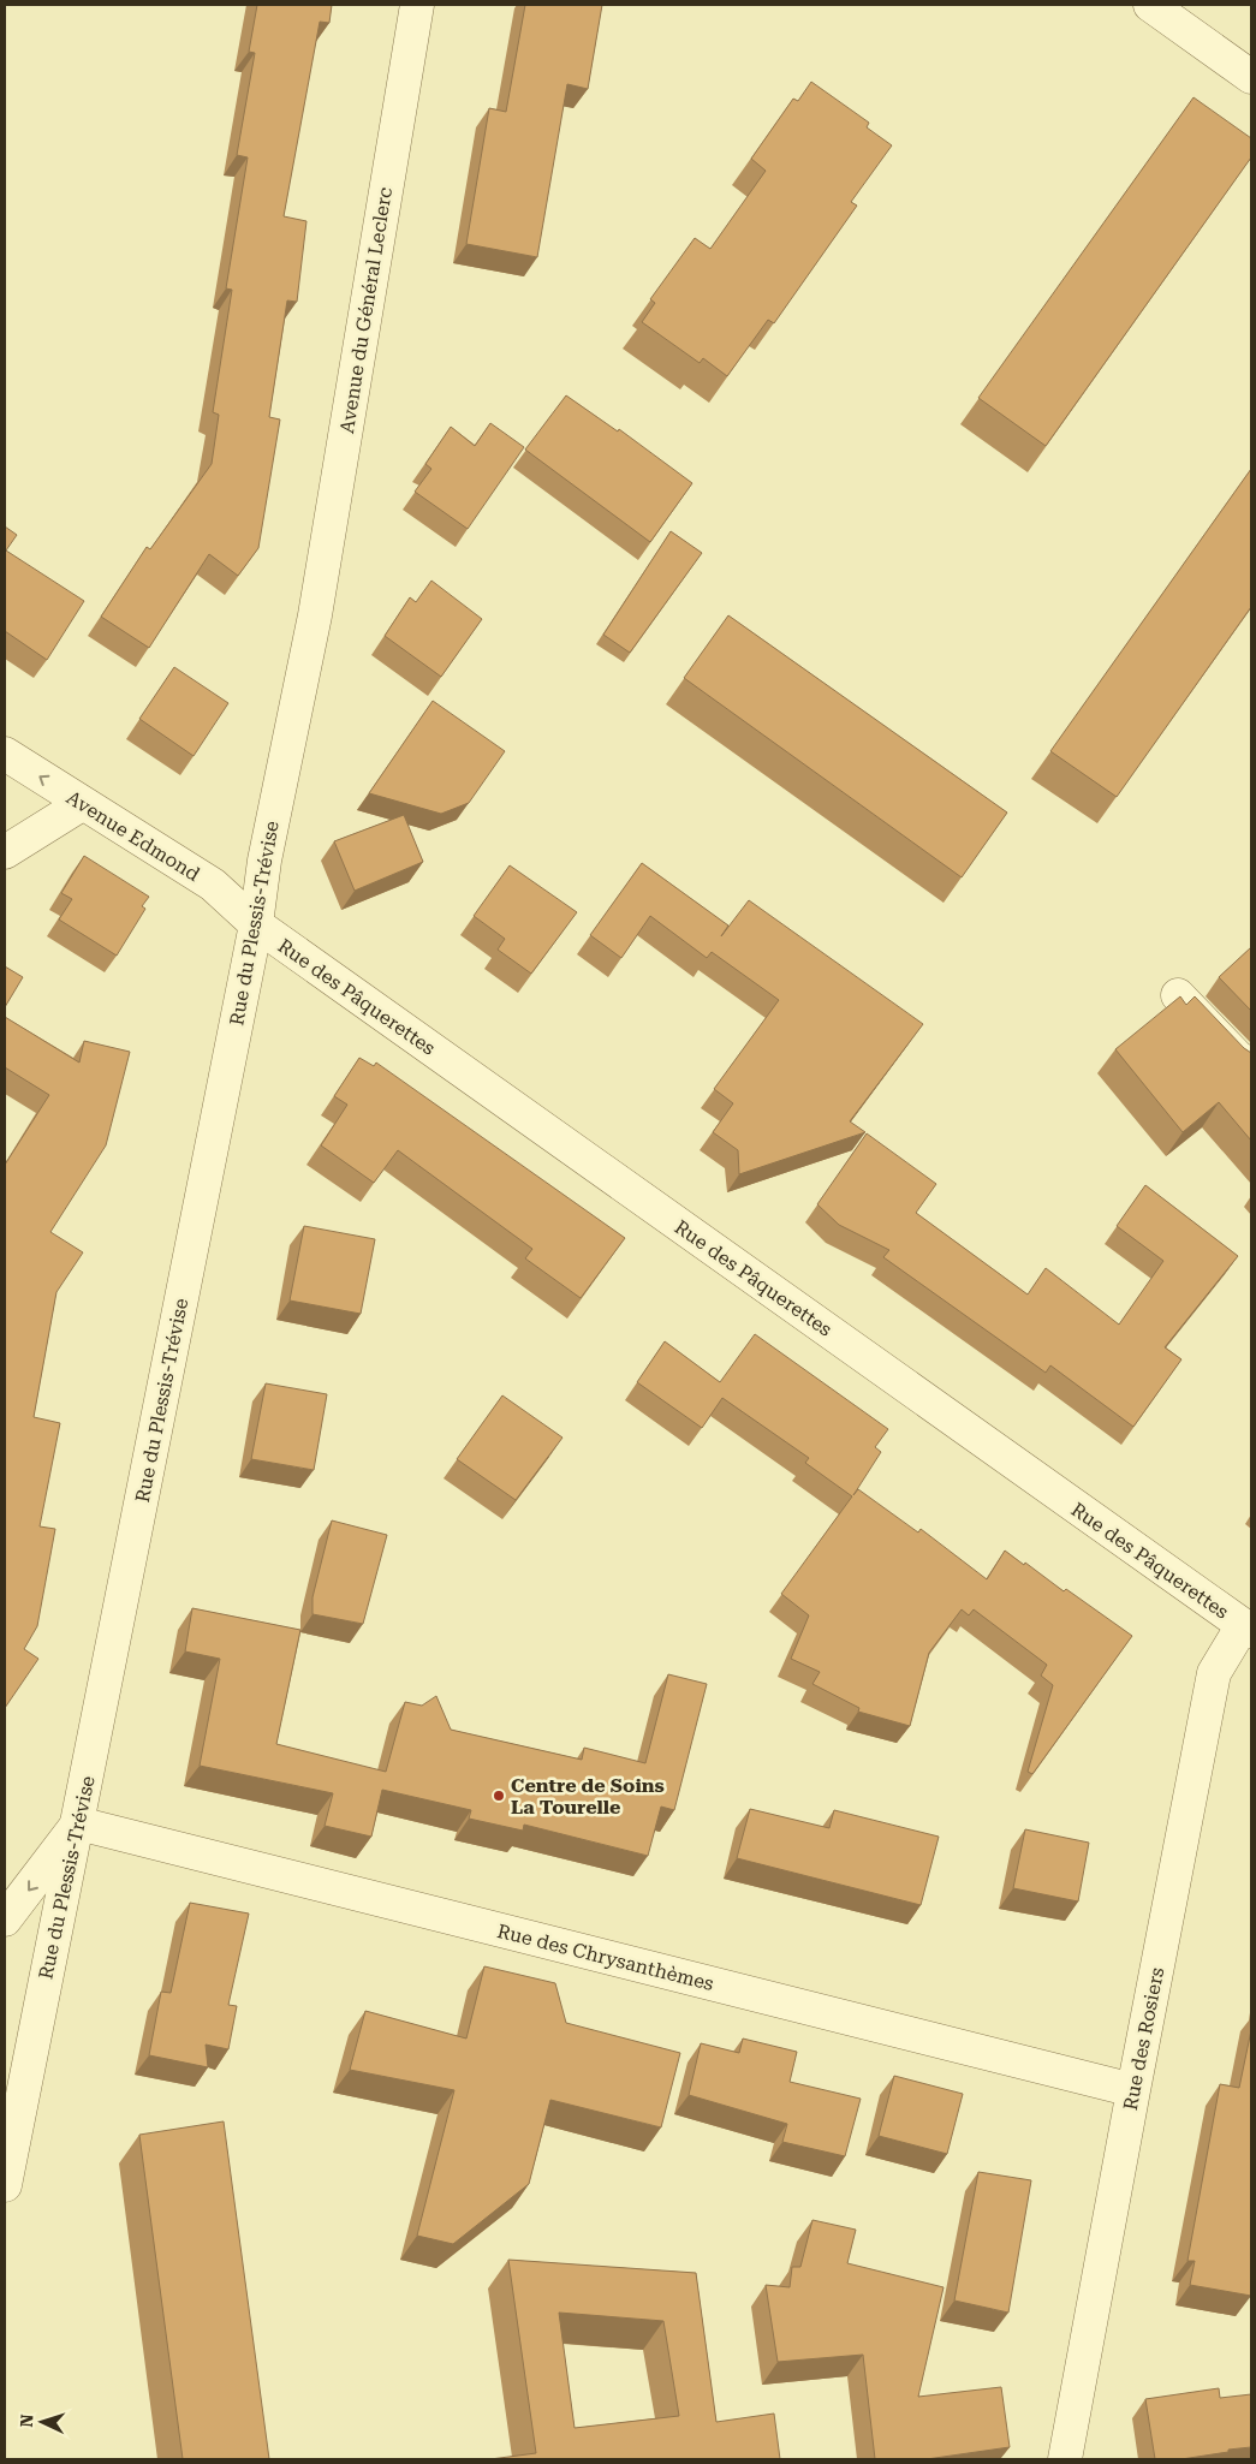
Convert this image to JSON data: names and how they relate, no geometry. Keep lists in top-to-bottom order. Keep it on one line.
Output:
{"streets":{"street":["Avenue du Général Leclerc","Avenue Edmond","Rue du Plessis-Trévise","Rue des Pâquerettes","Rue des Chrysanthèmes","Rue des Rosiers"]},"crossings":[["Avenue du Général Leclerc","Rue du Plessis-Trévise"],["Avenue Edmond","Rue du Plessis-Trévise"],["Avenue Edmond","Rue des Pâquerettes"],["Rue du Plessis-Trévise","Rue des Pâquerettes"],["Rue du Plessis-Trévise","Rue des Chrysanthèmes"],["Rue des Pâquerettes","Rue des Rosiers"],["Rue des Chrysanthèmes","Rue des Rosiers"]],"places":["Centre de Soins La Tourelle"],"north":"left"}
